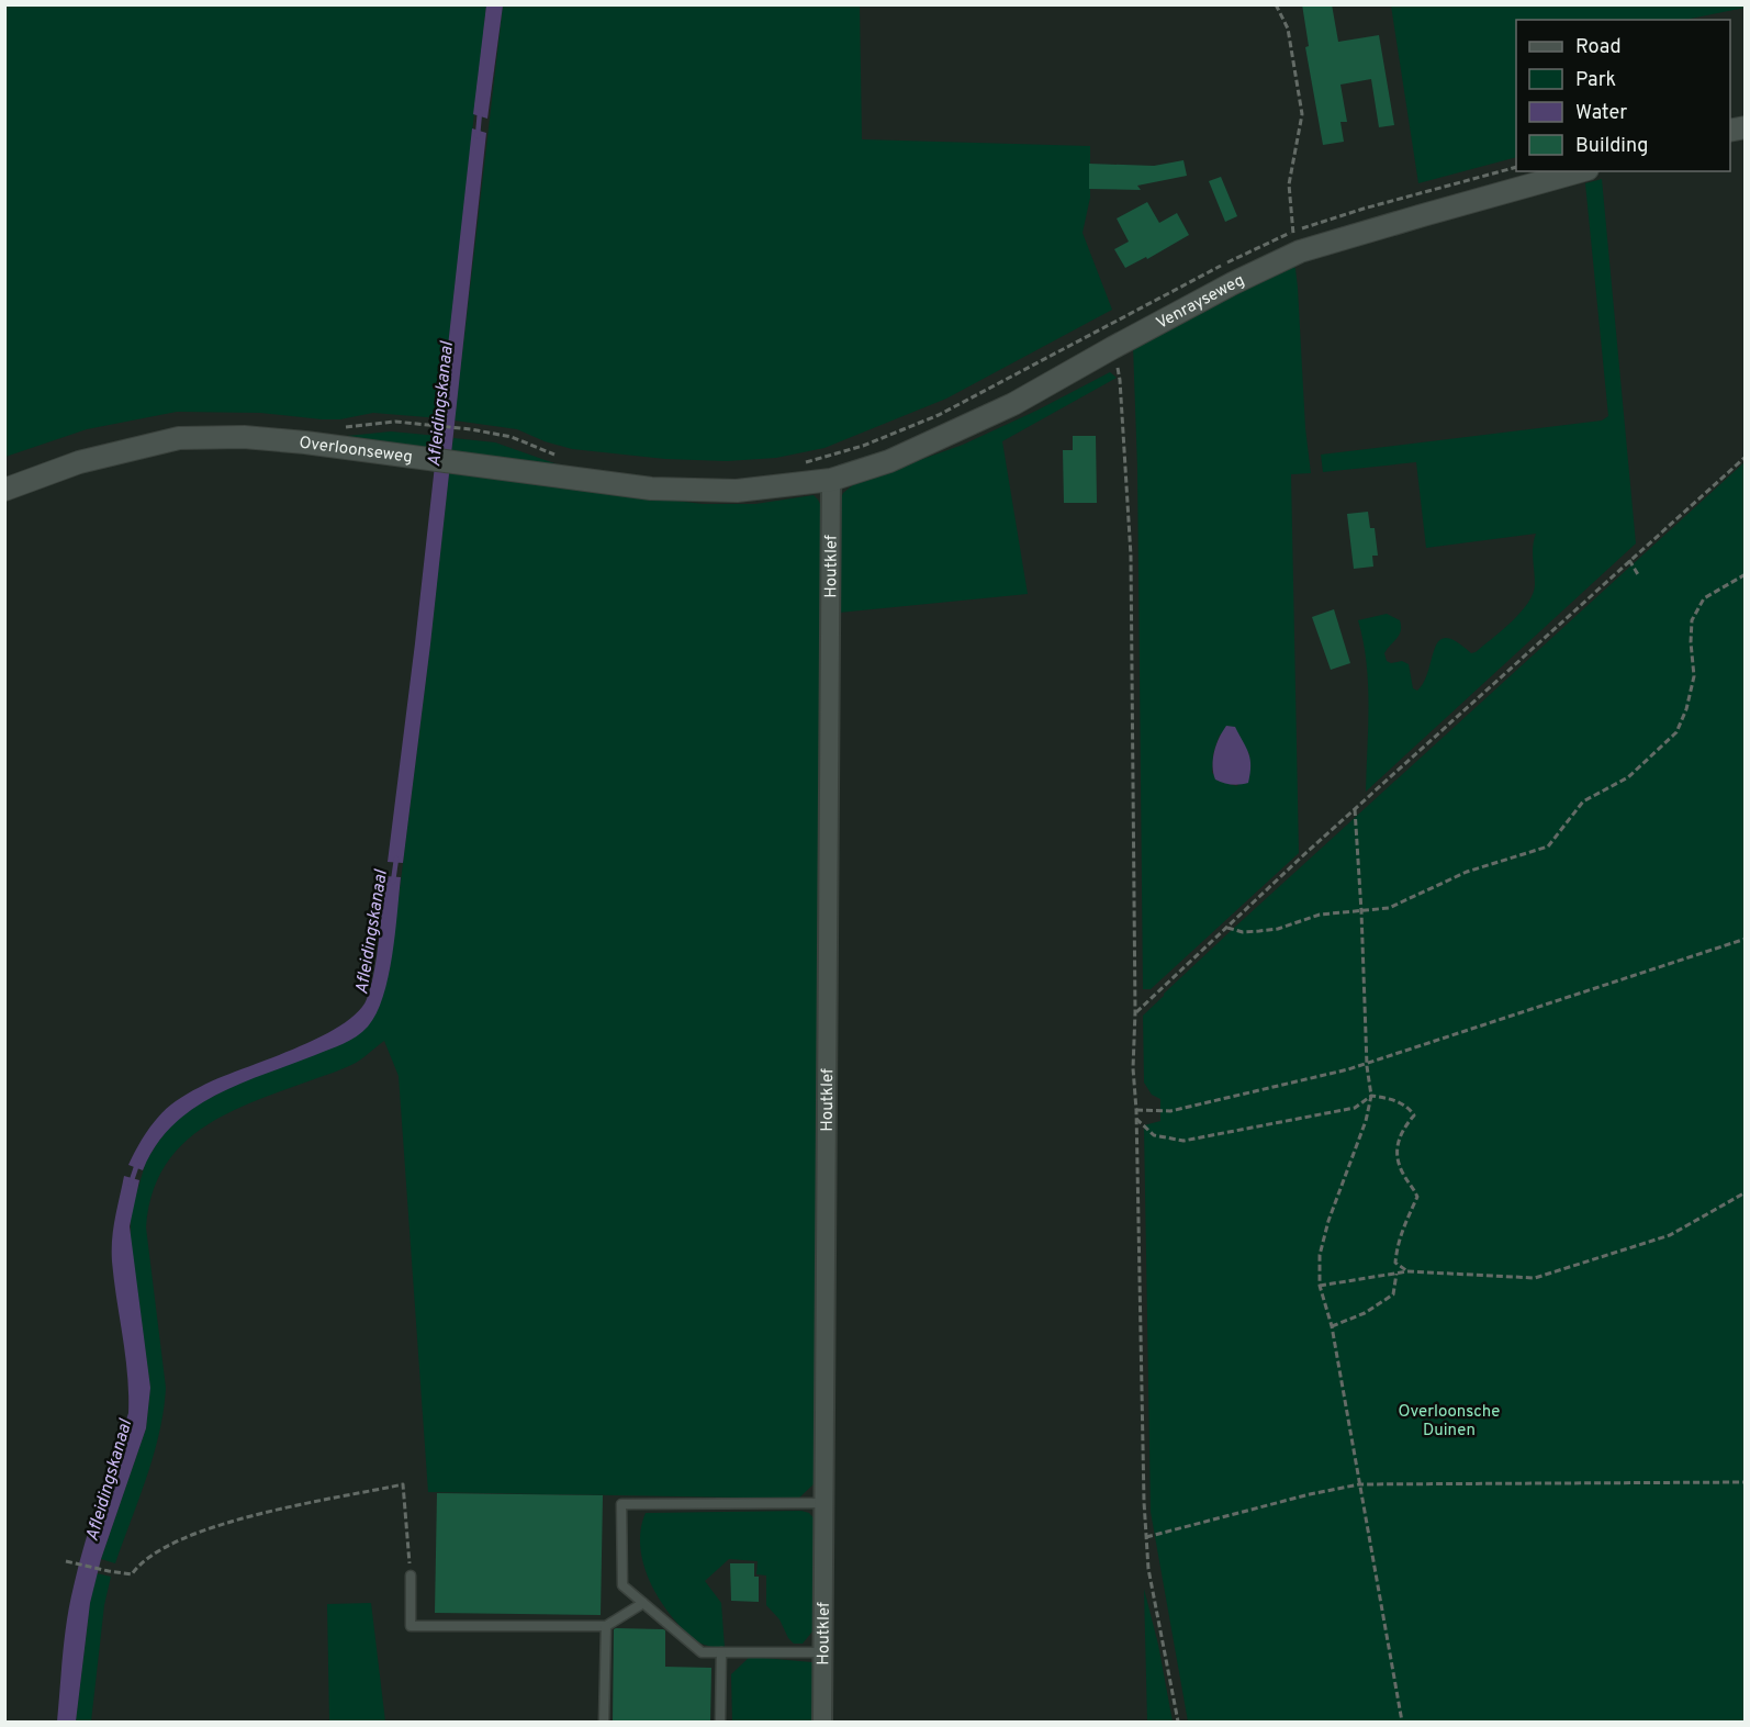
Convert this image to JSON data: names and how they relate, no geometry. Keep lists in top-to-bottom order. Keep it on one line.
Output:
{"streets":{"street":["Venrayseweg","Overloonseweg","Houtklef"]},"crossings":[["Venrayseweg","Overloonseweg"],["Venrayseweg","Houtklef"],["Overloonseweg","Houtklef"]],"water":["Afleidingskanaal"],"parks":["Overloonsche Duinen"],"legend":["Road","Park","Water","Building"]}
